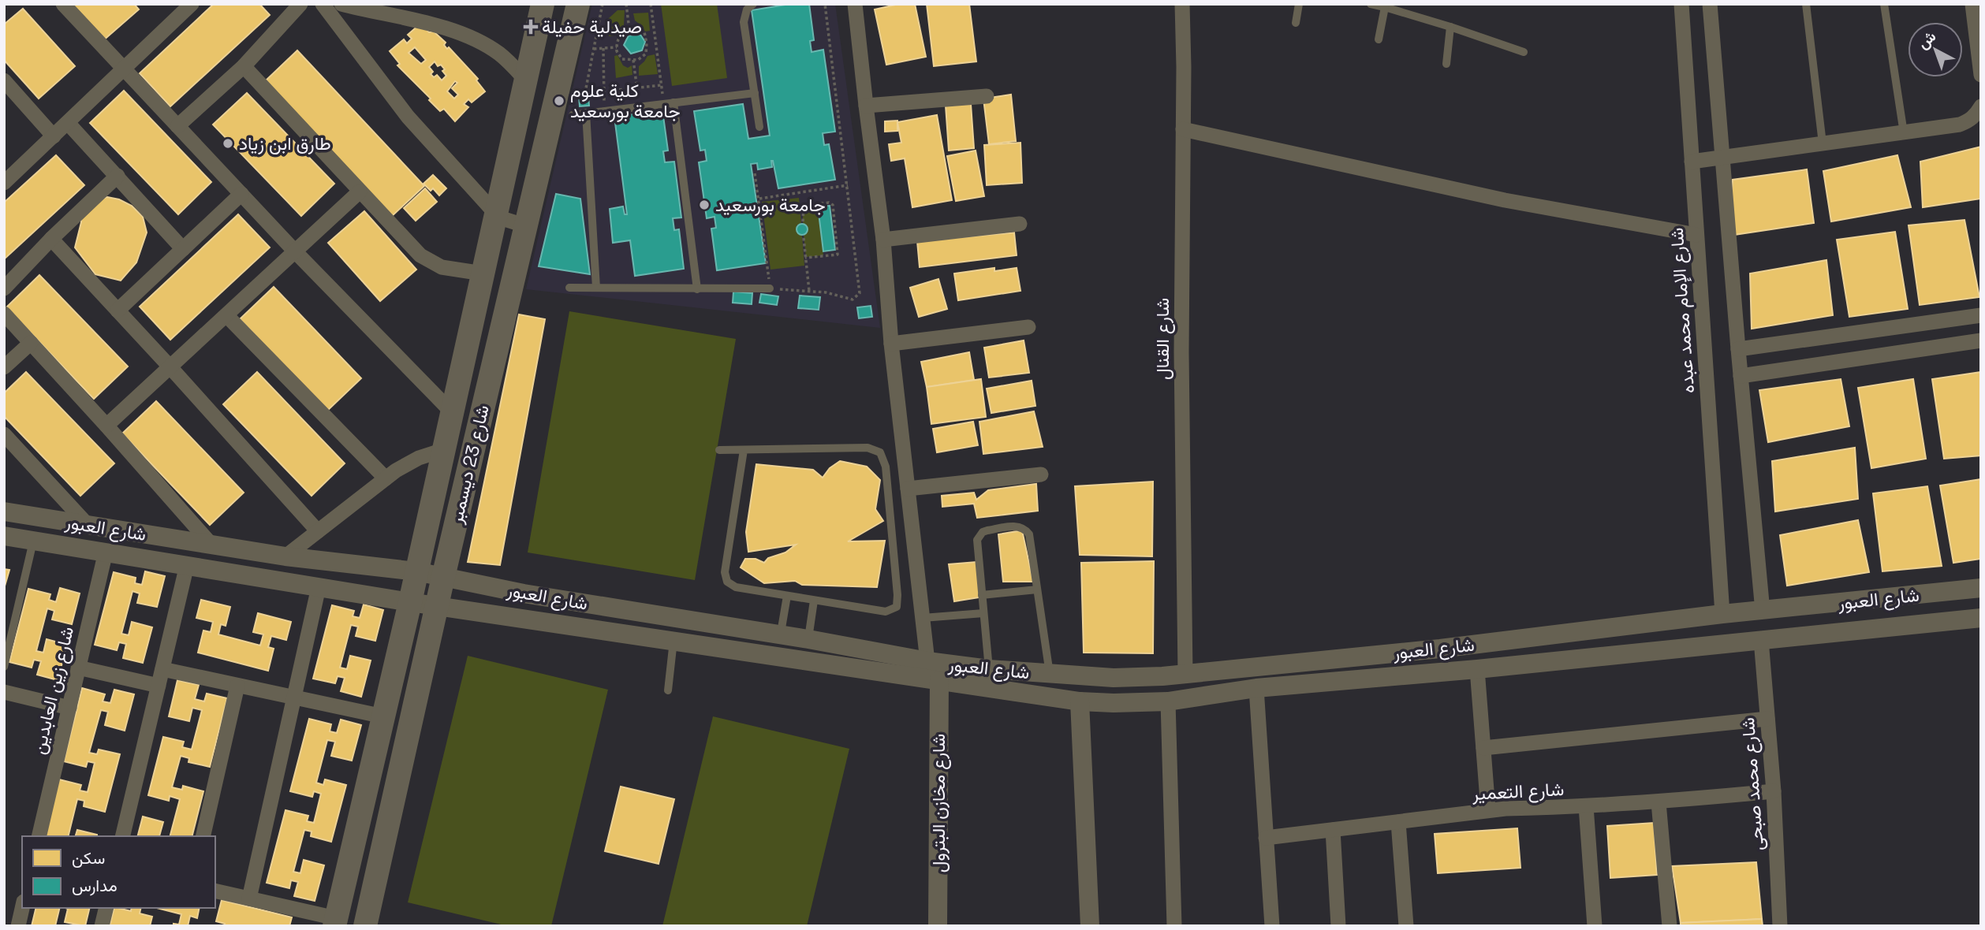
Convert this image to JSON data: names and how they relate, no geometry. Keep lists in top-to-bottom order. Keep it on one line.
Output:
{"streets":{"main road":["شارع 23 ديسمبر"],"street":["شارع الإمام محمد عبده","شارع القنال","شارع العبور","شارع زين العابدين","شارع محمد صبحى","شارع التعمير","شارع مخازن البترول"]},"crossings":[["شارع الإمام محمد عبده","شارع العبور"],["شارع القنال","شارع العبور"],["شارع 23 ديسمبر","شارع العبور"],["شارع العبور","شارع زين العابدين"],["شارع العبور","شارع محمد صبحى"],["شارع العبور","شارع مخازن البترول"],["شارع محمد صبحى","شارع التعمير"]],"places":{"health":["صيدلية حفيلة"],"other":["كلية علوم جامعة بورسعيد","طارق ابن زياد","جامعة بورسعيد"]},"legend":["سكن","مدارس"],"north":"top left"}
